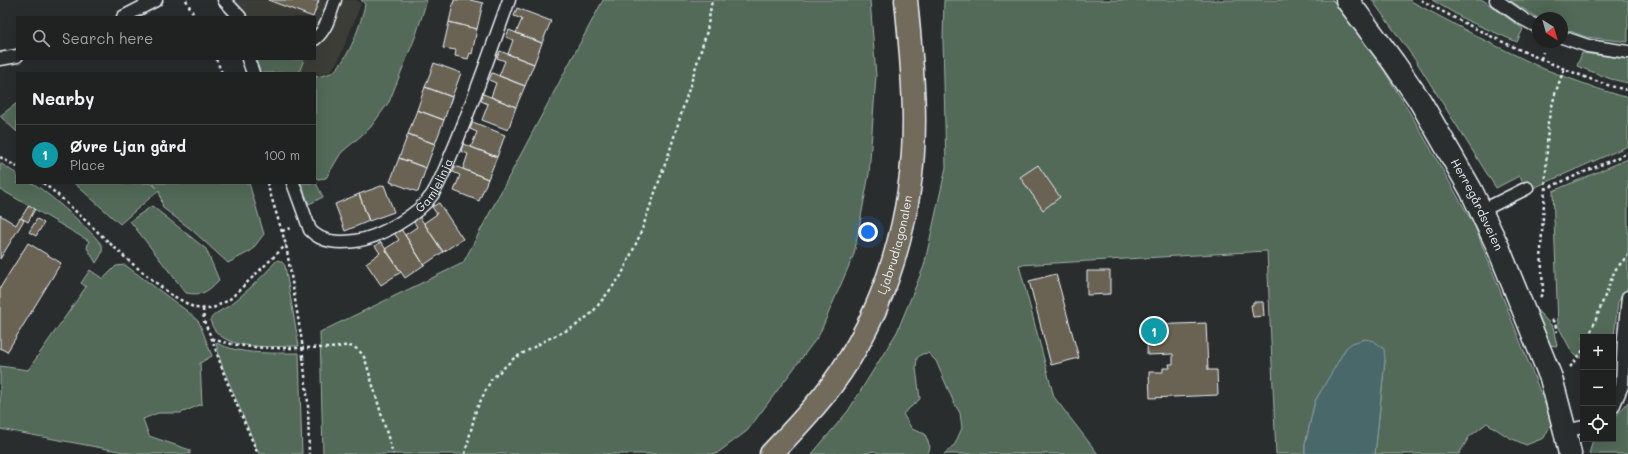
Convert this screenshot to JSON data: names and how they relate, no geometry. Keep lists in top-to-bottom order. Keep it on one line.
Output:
{"streets":{"main road":["Ljabrudiagonalen"],"street":["Herregårdsveien"],"lane":["Gamlelinja"]},"north":"bottom right","page":{"search":"Search here","heading":"Nearby","list":[{"mark":"1","name":"Øvre Ljan gård","note":"Place","value":"100 m"}],"pins":"1","map_buttons":["+","−"]}}
